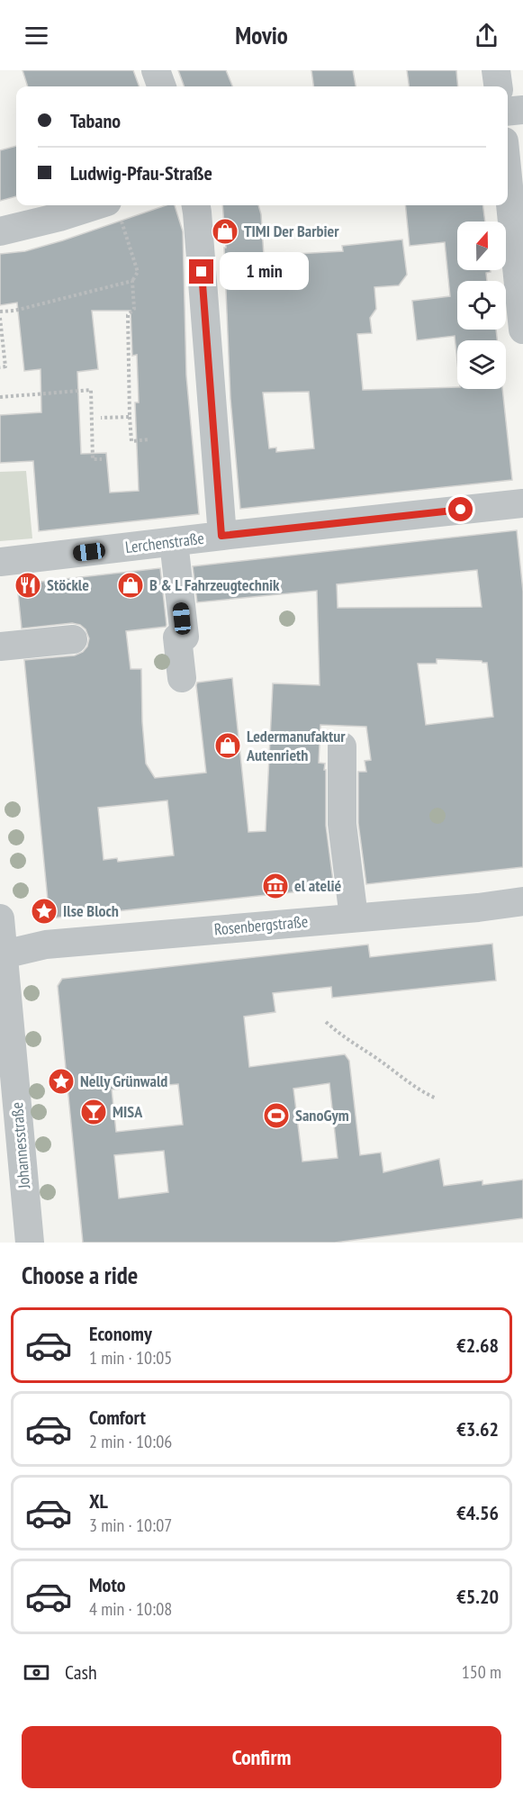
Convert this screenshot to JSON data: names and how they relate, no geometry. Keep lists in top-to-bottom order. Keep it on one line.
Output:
{"streets":{"street":["Lerchenstraße","Rosenbergstraße","Johannesstraße"]},"crossings":[["Rosenbergstraße","Johannesstraße"]],"places":{"shop":["TIMI Der Barbier","B & L Fahrzeugtechnik","Ledermanufaktur Autenrieth"],"restaurant":["Stöckle"],"museum":["el atelié"],"place":["Ilse Bloch","Nelly Grünwald"],"bar":["MISA"],"sports":["SanoGym"]},"north":"top","page":{"header":"Movio","banner":["Tabano","Ludwig-Pfau-Straße"],"bubble":"1 min","heading":"Choose a ride","list":[{"name":"Economy","note":"1 min · 10:05","value":"€2.68"},{"name":"Comfort","note":"2 min · 10:06","value":"€3.62"},{"name":"XL","note":"3 min · 10:07","value":"€4.56"},{"name":"Moto","note":"4 min · 10:08","value":"€5.20"}],"pay":["Cash","150 m"],"buttons":"Confirm"}}
